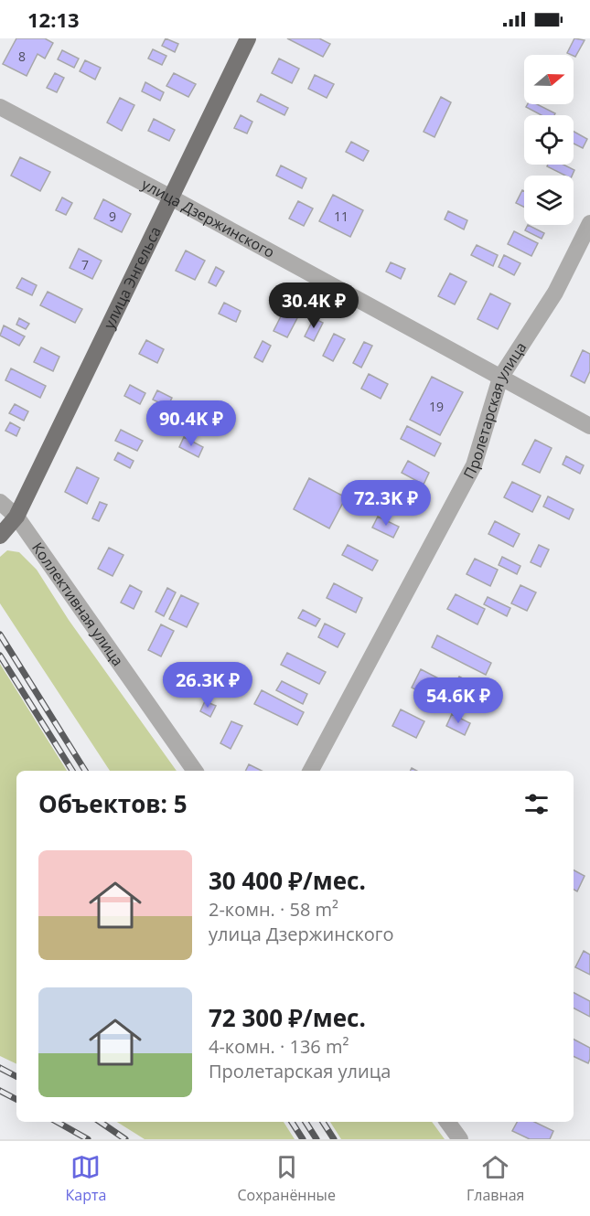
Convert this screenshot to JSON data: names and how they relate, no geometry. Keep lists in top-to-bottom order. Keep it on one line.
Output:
{"streets":{"main road":["улица Энгельса"],"street":["улица Дзержинского","Пролетарская улица","Коллективная улица"]},"crossings":[["улица Дзержинского","улица Энгельса"],["улица Дзержинского","Пролетарская улица"],["улица Энгельса","Коллективная улица"]],"house_numbers":["8","9","11","7","19"],"north":"right","page":{"status":"12:13","price":["30.4K ₽","90.4K ₽","72.3K ₽","26.3K ₽","54.6K ₽"],"heading":"Объектов: 5","list":[{"name":"30 400 ₽/мес.","note":"2-комн. · 58 m² · улица Дзержинского"},{"name":"72 300 ₽/мес.","note":"4-комн. · 136 m² · Пролетарская улица"}],"tabs":["Карта","Сохранённые","Главная"]}}
